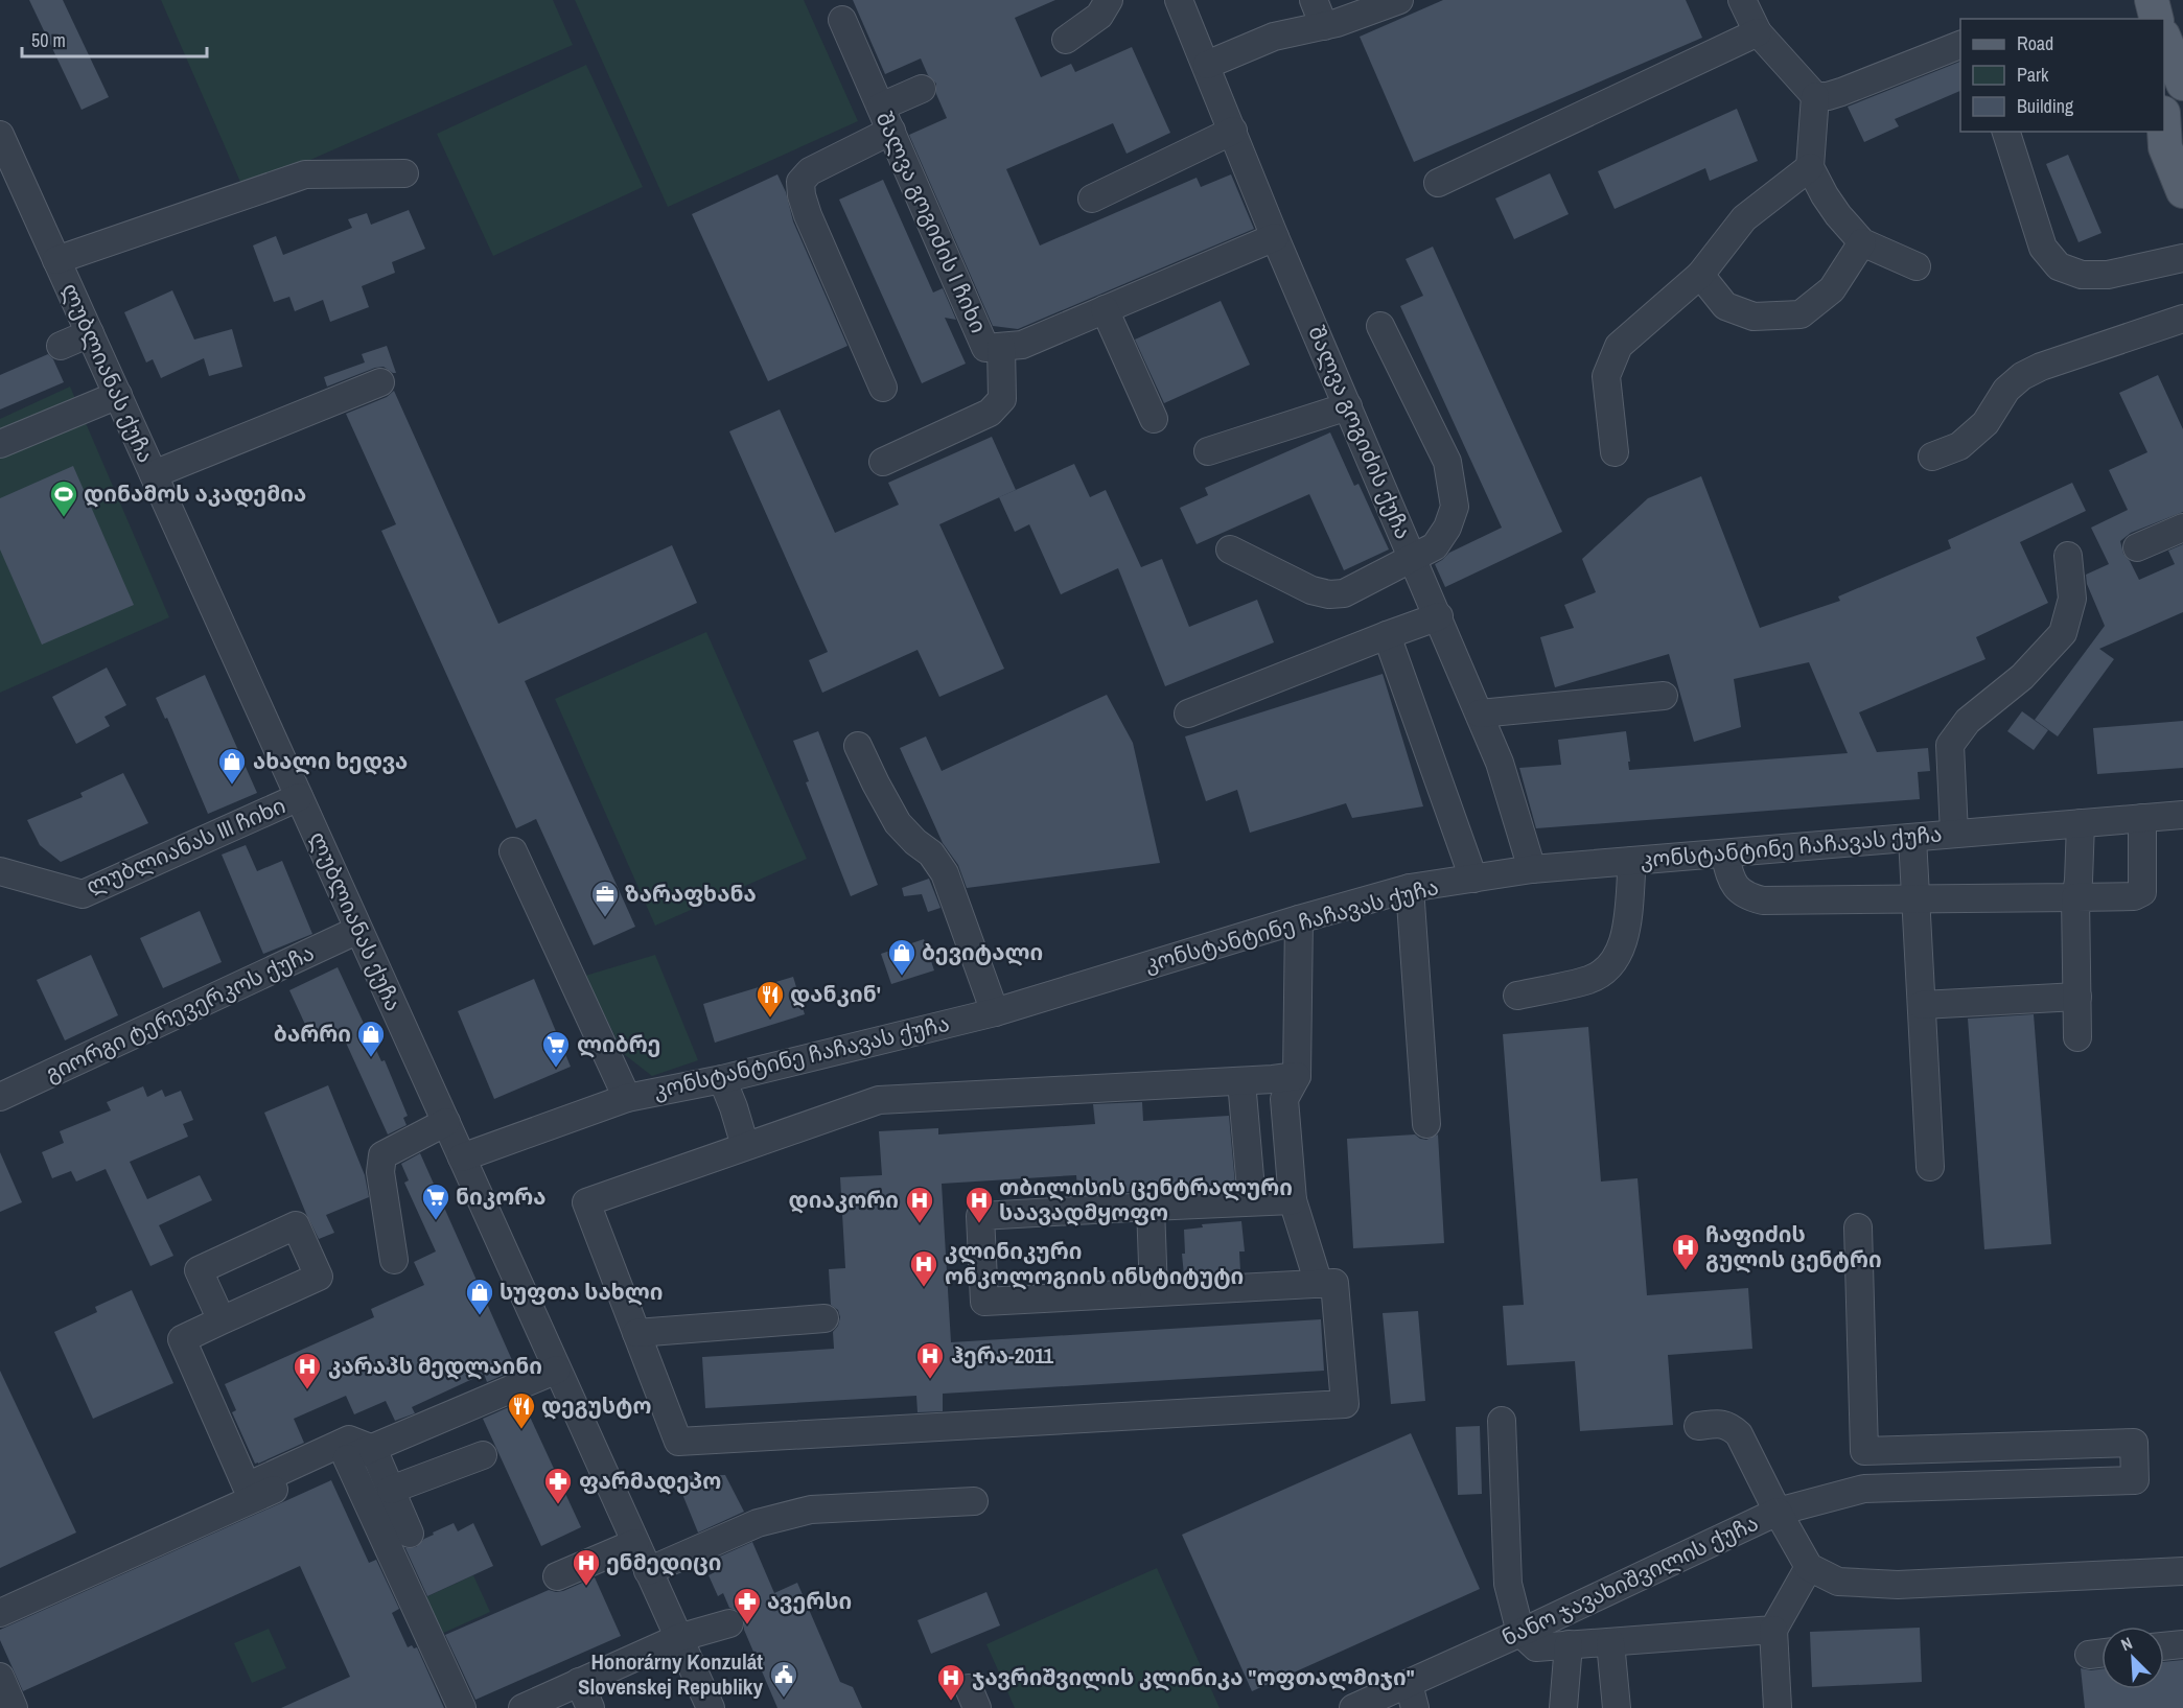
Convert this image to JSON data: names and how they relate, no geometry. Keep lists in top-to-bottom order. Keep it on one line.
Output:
{"streets":{"street":["შალვა გოგიძის I ჩიხი","ლუბლიანას ქუჩა","შალვა გოგიძის ქუჩა","ლუბლიანას III ჩიხი","კონსტანტინე ჩაჩავას ქუჩა","გიორგი ტერევერკოს ქუჩა","ნანო ჯავახიშვილის ქუჩა"]},"crossings":[["შალვა გოგიძის I ჩიხი","შალვა გოგიძის ქუჩა"],["ლუბლიანას ქუჩა","ლუბლიანას III ჩიხი"],["ლუბლიანას ქუჩა","კონსტანტინე ჩაჩავას ქუჩა"],["ლუბლიანას ქუჩა","გიორგი ტერევერკოს ქუჩა"],["შალვა გოგიძის ქუჩა","კონსტანტინე ჩაჩავას ქუჩა"]],"places":{"sports":["დინამოს აკადემია"],"shop":["ახალი ხედვა","ბევიტალი","ბარრი","სუფთა სახლი"],"office":["ზარაფხანა"],"restaurant":["დანკინ'","დეგუსტო"],"supermarket":["ლიბრე","ნიკორა"],"hospital":["დიაკორი","თბილისის ცენტრალური საავადმყოფო","ჩაფიძის გულის ცენტრი","კლინიკური ონკოლოგიის ინსტიტუტი","ჰერა-2011","კარაპს მედლაინი","ენმედიცი","ჯავრიშვილის კლინიკა \"ოფთალმიჯი\""],"pharmacy":["ფარმადეპო","ავერსი"],"public building":["Honorárny Konzulát Slovenskej Republiky"]},"legend":["Road","Park","Building"],"scale_bar":"50 m","north":"top left"}
